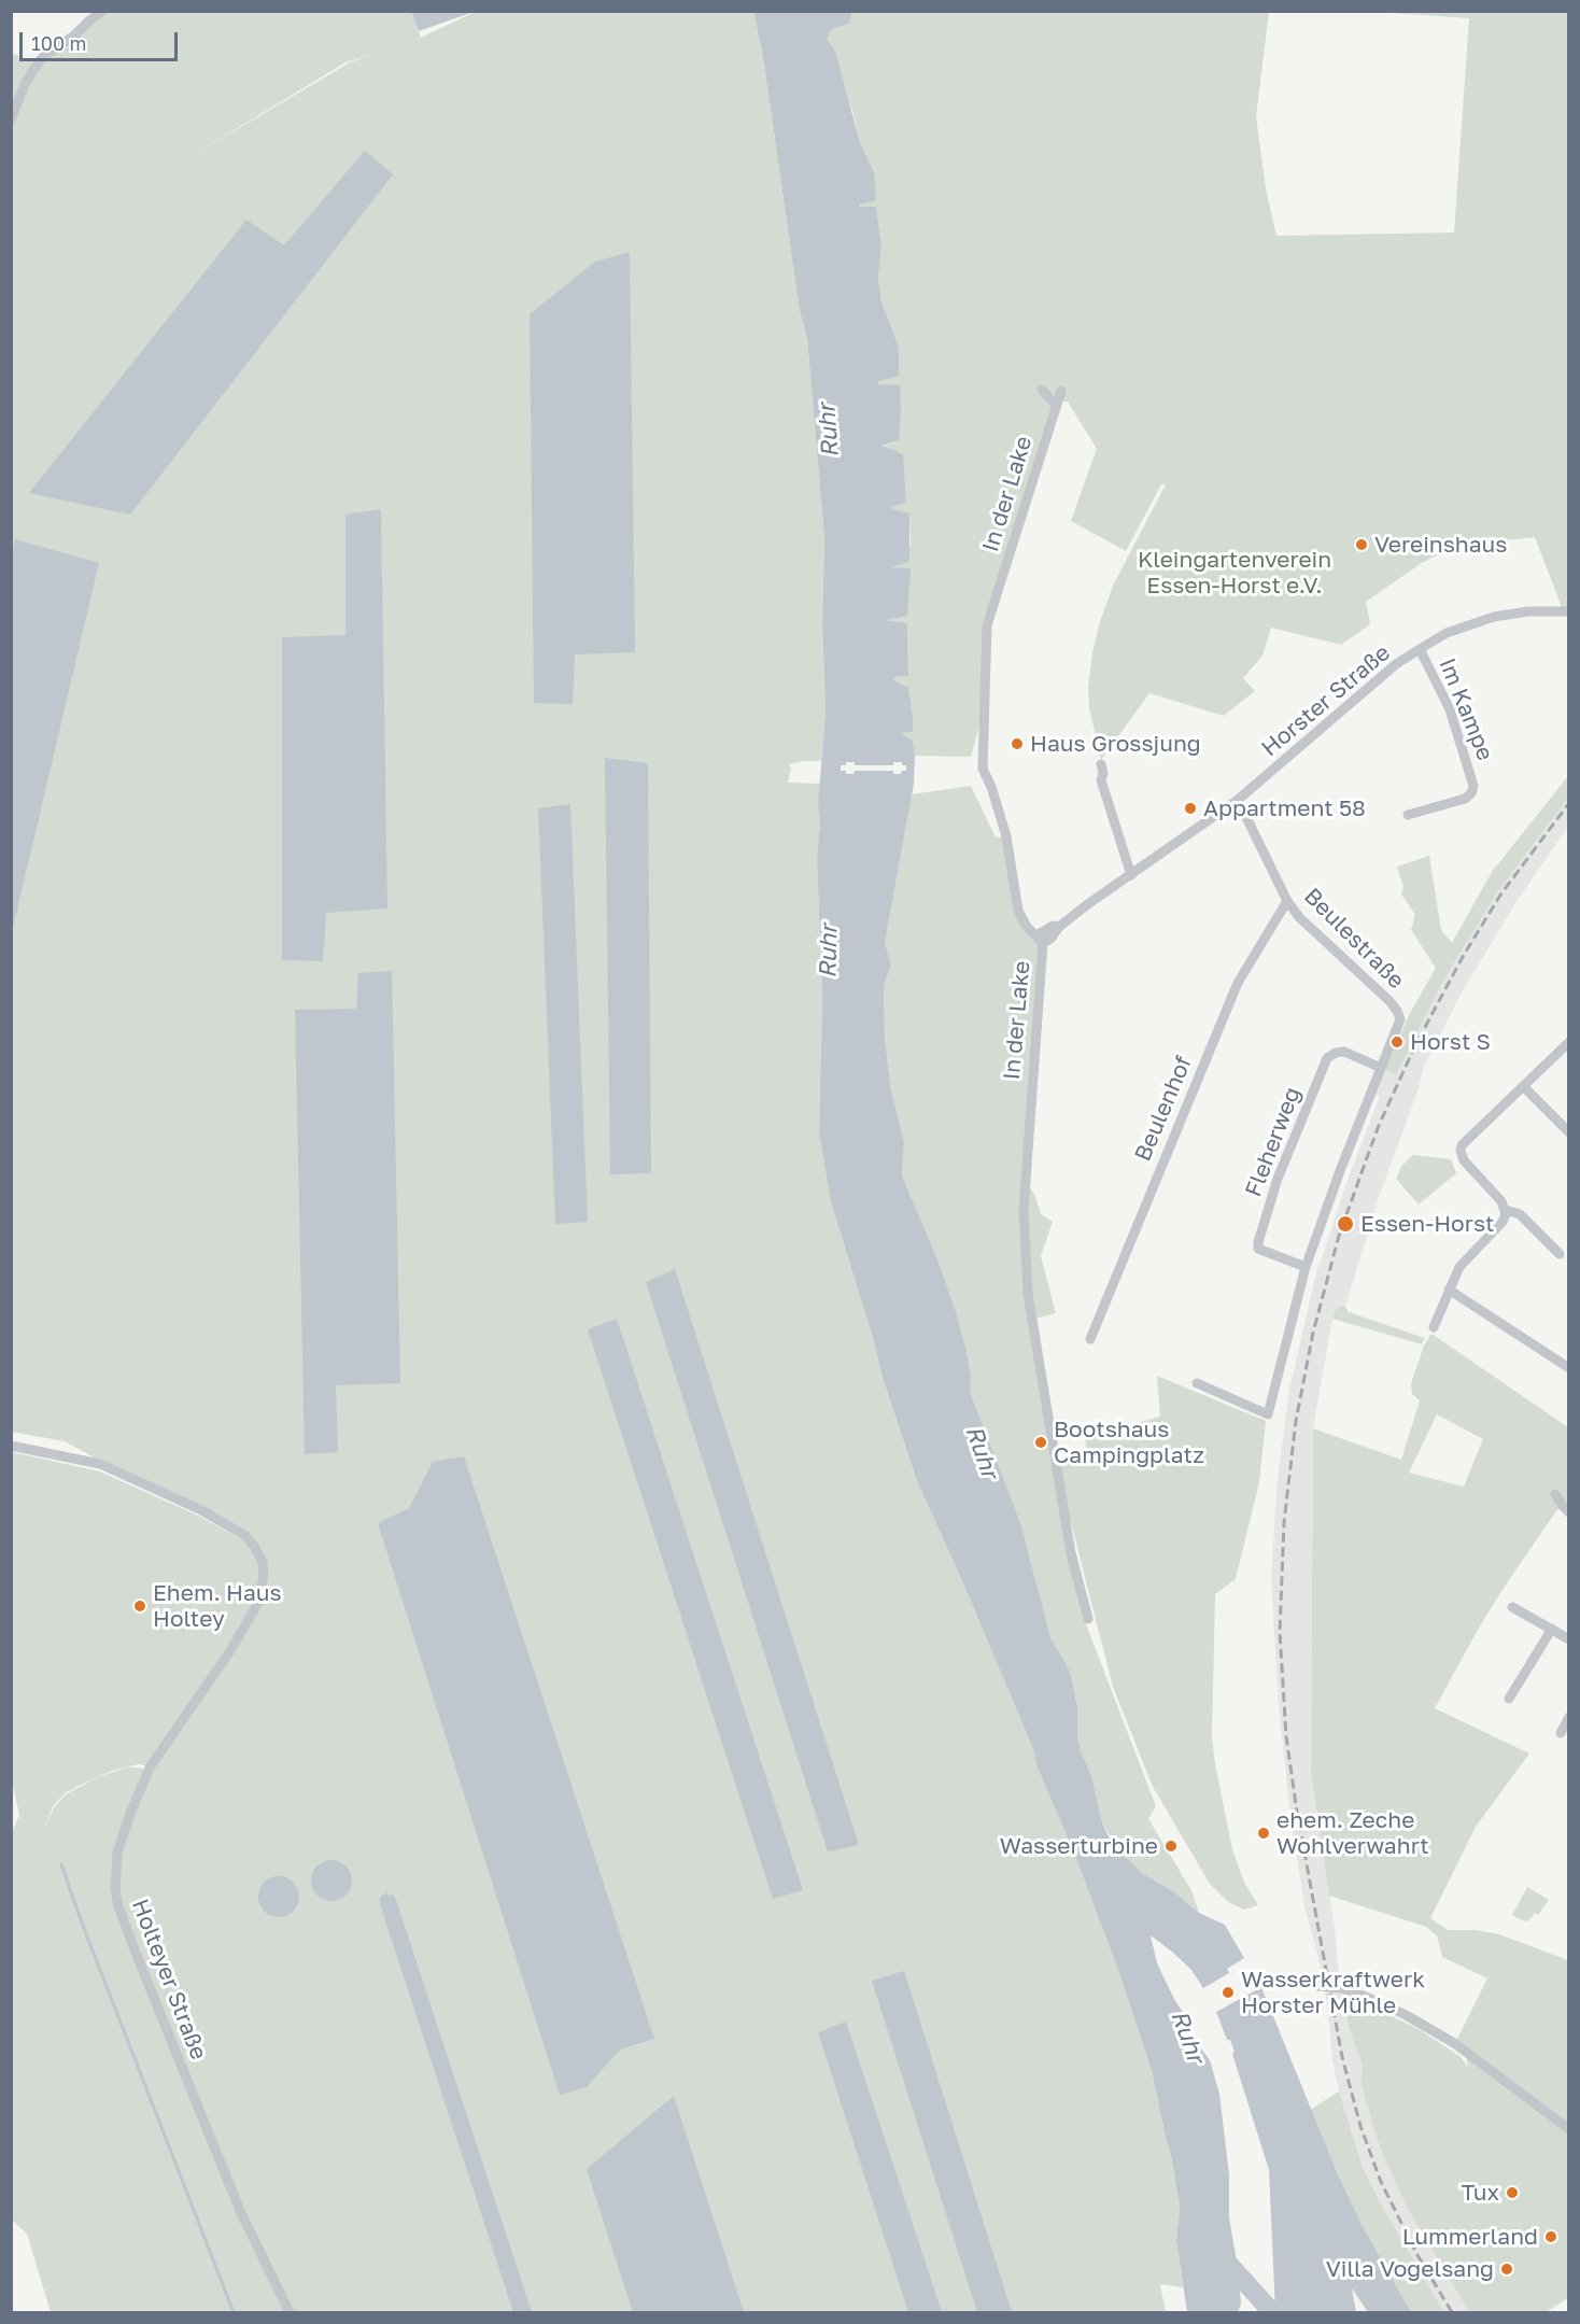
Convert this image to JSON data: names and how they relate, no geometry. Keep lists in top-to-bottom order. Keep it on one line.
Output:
{"streets":{"street":["In der Lake","Horster Straße","Im Kampe","Beulestraße","Beulenhof","Fleherweg","Holteyer Straße"]},"crossings":[["In der Lake","Horster Straße"],["Horster Straße","Im Kampe"],["Horster Straße","Beulestraße"],["Beulestraße","Beulenhof"],["Beulestraße","Fleherweg"]],"water":["Ruhr"],"parks":["Kleingartenverein Essen-Horst e.V."],"places":["Vereinshaus","Haus Grossjung","Appartment 58","Horst S","Essen-Horst","Bootshaus Campingplatz","Ehem. Haus Holtey","ehem. Zeche Wohlverwahrt","Wasserturbine","Wasserkraftwerk Horster Mühle","Tux","Lummerland","Villa Vogelsang"],"scale_bar":"100 m"}
